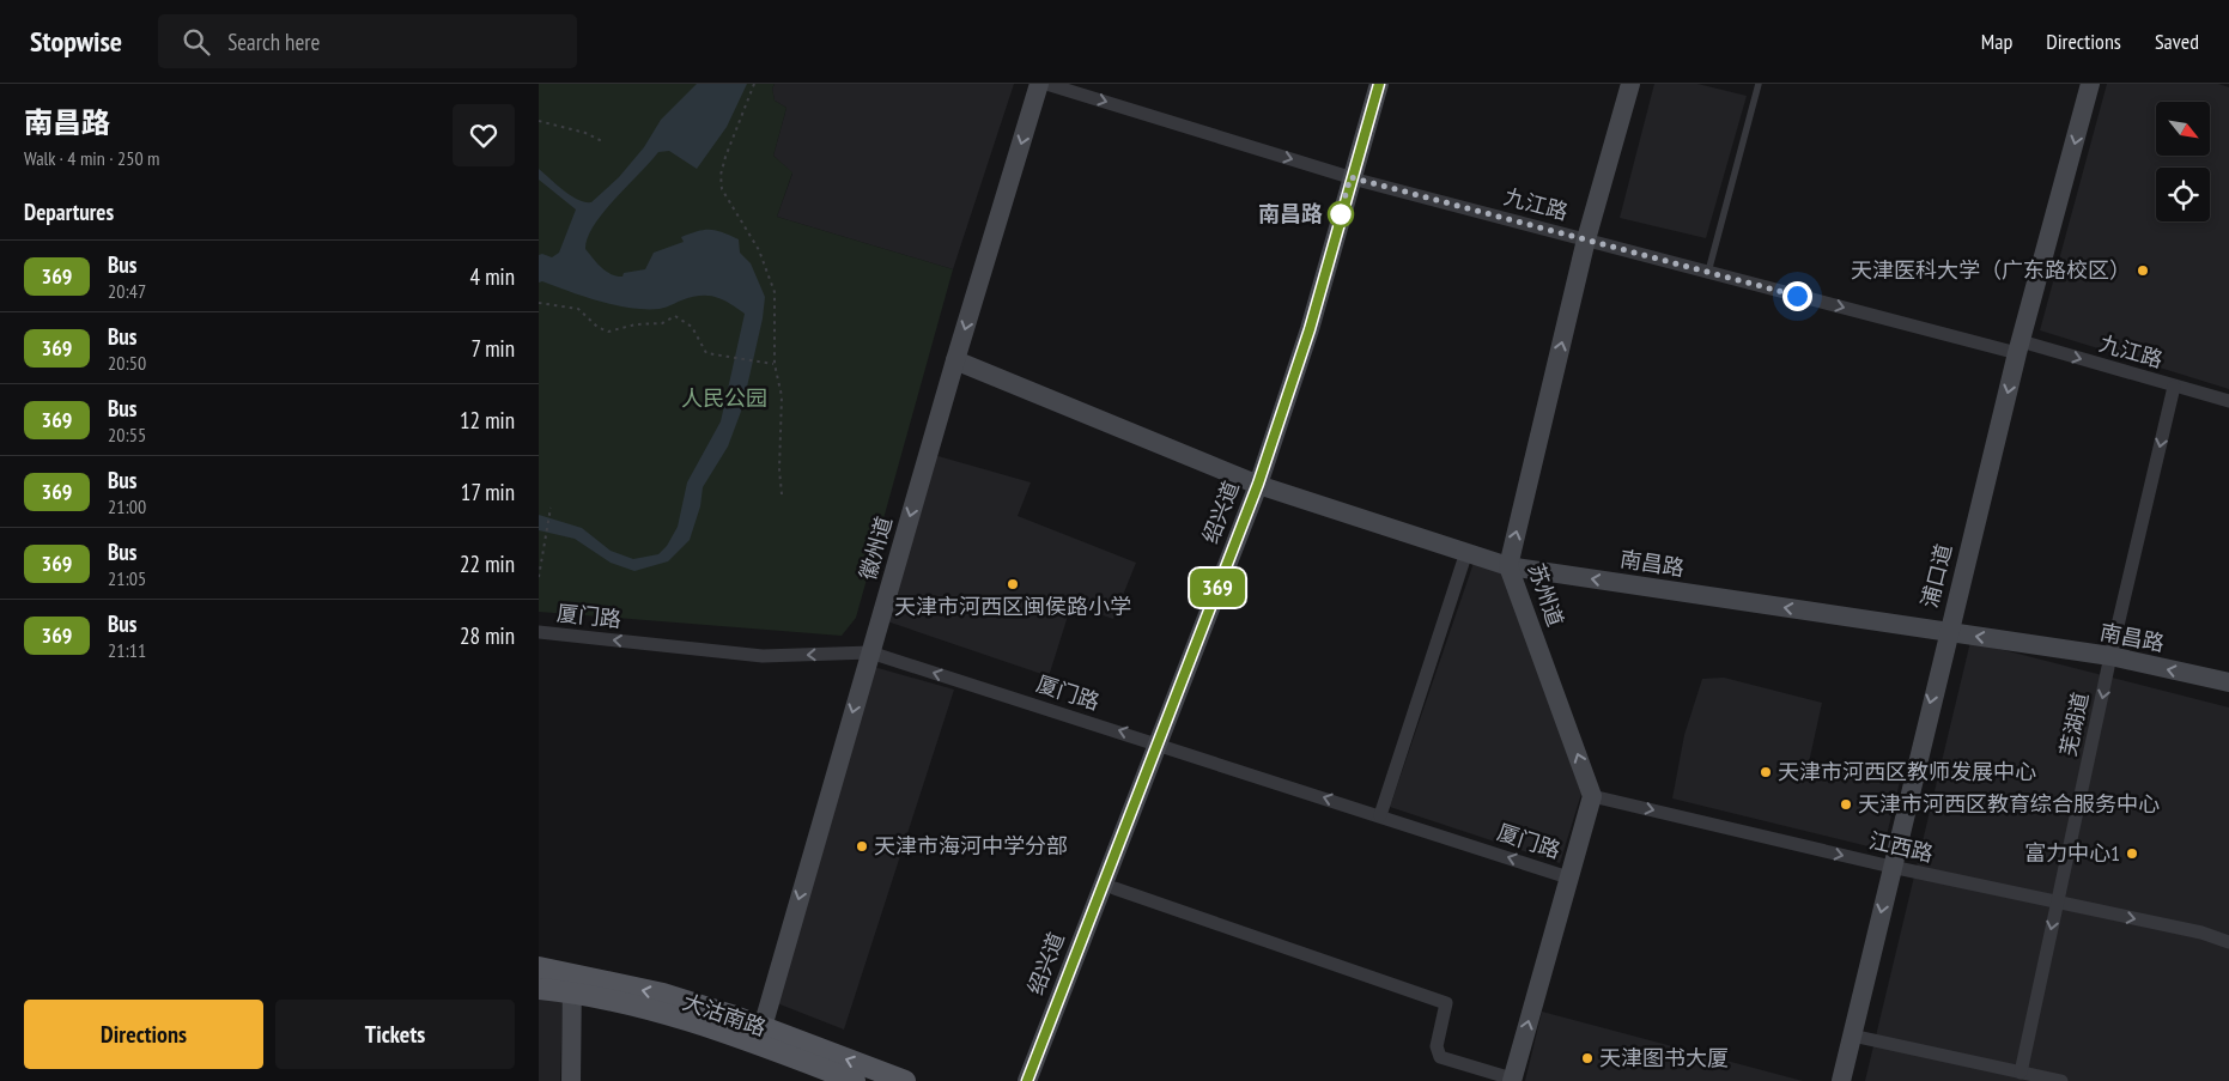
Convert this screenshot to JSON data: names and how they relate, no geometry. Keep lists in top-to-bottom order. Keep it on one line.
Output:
{"streets":{"main road":["大沽南路"],"street":["九江路","绍兴道","徽州道","南昌路","浦口道","苏州道","厦门路","芜湖道","江西路"]},"crossings":[["九江路","绍兴道"],["九江路","浦口道"],["九江路","苏州道"],["九江路","芜湖道"],["绍兴道","南昌路"],["绍兴道","厦门路"],["徽州道","南昌路"],["徽州道","厦门路"],["徽州道","大沽南路"],["南昌路","浦口道"],["南昌路","苏州道"],["南昌路","芜湖道"],["浦口道","江西路"],["苏州道","江西路"],["芜湖道","江西路"]],"one_way":["九江路","徽州道","南昌路","浦口道","厦门路","芜湖道","江西路"],"parks":["人民公园"],"places":["南昌路","天津医科大学（广东路校区）","天津市河西区闽侯路小学","天津市河西区教师发展中心","天津市河西区教育综合服务中心","天津市海河中学分部","富力中心1","天津图书大厦"],"lines":["bus line 369"],"north":"bottom right","page":{"header":"Stopwise","search":"Search here","nav":["Map","Directions","Saved"],"heading":[["南昌路","Walk · 4 min · 250 m"],"Departures"],"on_map":"369","list":[{"mark":"369","name":"Bus","note":"20:47","value":"4 min"},{"mark":"369","name":"Bus","note":"20:50","value":"7 min"},{"mark":"369","name":"Bus","note":"20:55","value":"12 min"},{"mark":"369","name":"Bus","note":"21:00","value":"17 min"},{"mark":"369","name":"Bus","note":"21:05","value":"22 min"},{"mark":"369","name":"Bus","note":"21:11","value":"28 min"}],"buttons":["Directions","Tickets"]}}
